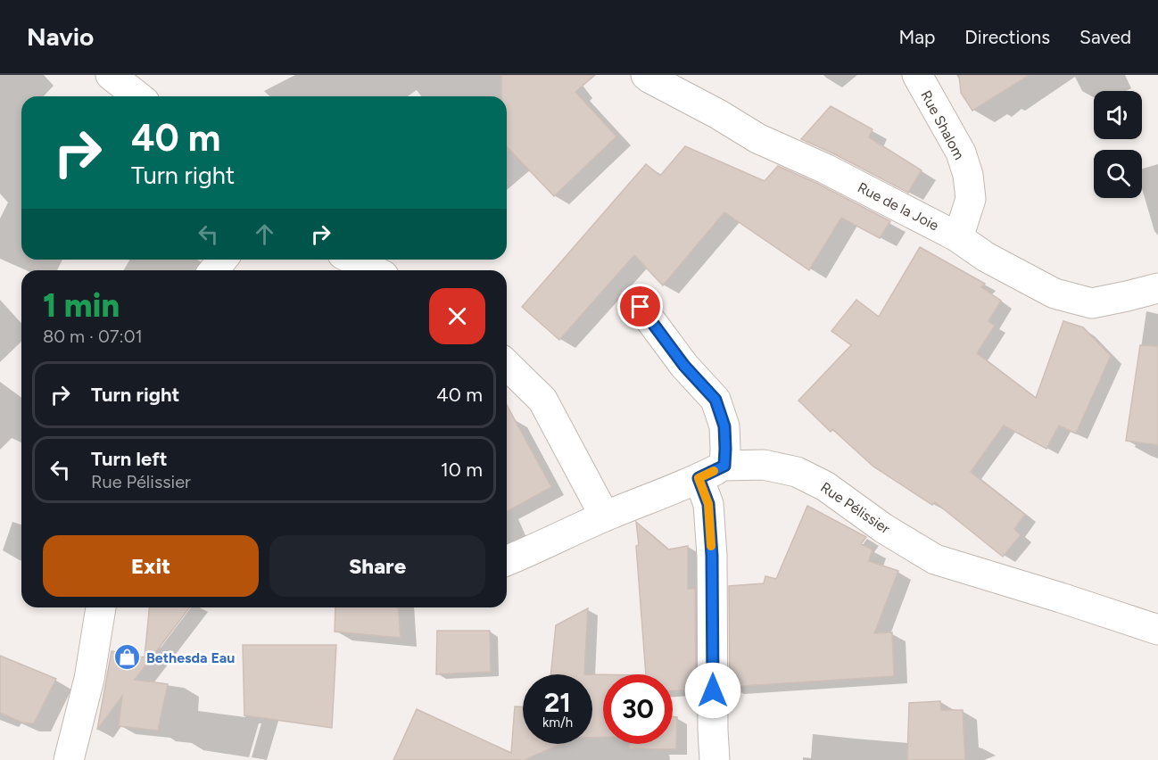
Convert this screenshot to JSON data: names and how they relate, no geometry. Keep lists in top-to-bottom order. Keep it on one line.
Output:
{"streets":{"street":["Rue Shalom","Rue de la Joie","Rue Pélissier"]},"crossings":[["Rue Shalom","Rue de la Joie"]],"places":{"shop":["Bethesda Eau"]},"page":{"header":"Navio","nav":["Map","Directions","Saved"],"turn":["40 m","Turn right"],"heading":["1 min","80 m · 07:01"],"list":[{"name":"Turn right","value":"40 m"},{"name":"Turn left","note":"Rue Pélissier","value":"10 m"}],"buttons":["Exit","Share"],"speed":"21 km/h","limit":"30"}}
